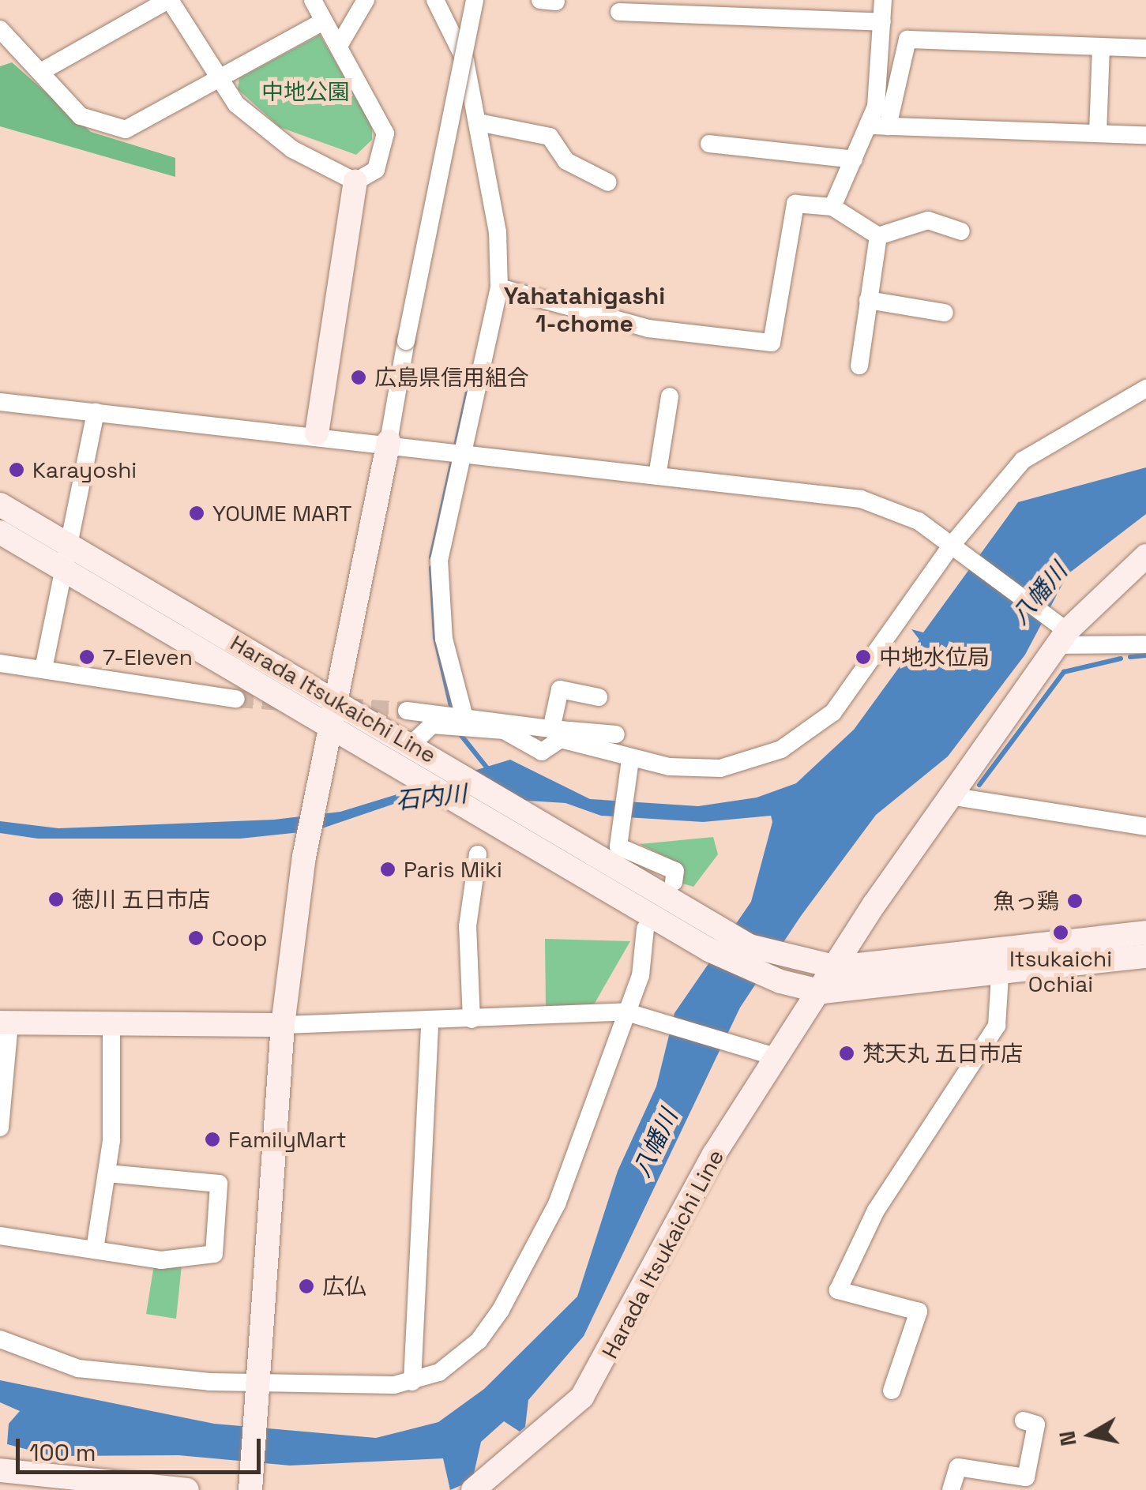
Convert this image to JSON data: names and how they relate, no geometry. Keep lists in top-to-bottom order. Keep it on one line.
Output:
{"streets":{"main road":["Harada Itsukaichi Line"]},"districts":["Yahatahigashi 1-chome"],"water":["八幡川","石内川"],"parks":["中地公園"],"places":["広島県信用組合","Karayoshi","YOUME MART","7-Eleven","中地水位局","Paris Miki","徳川 五日市店","魚っ鶏","Itsukaichi Ochiai","Coop","梵天丸 五日市店","FamilyMart","広仏"],"scale_bar":"100 m","north":"left"}
